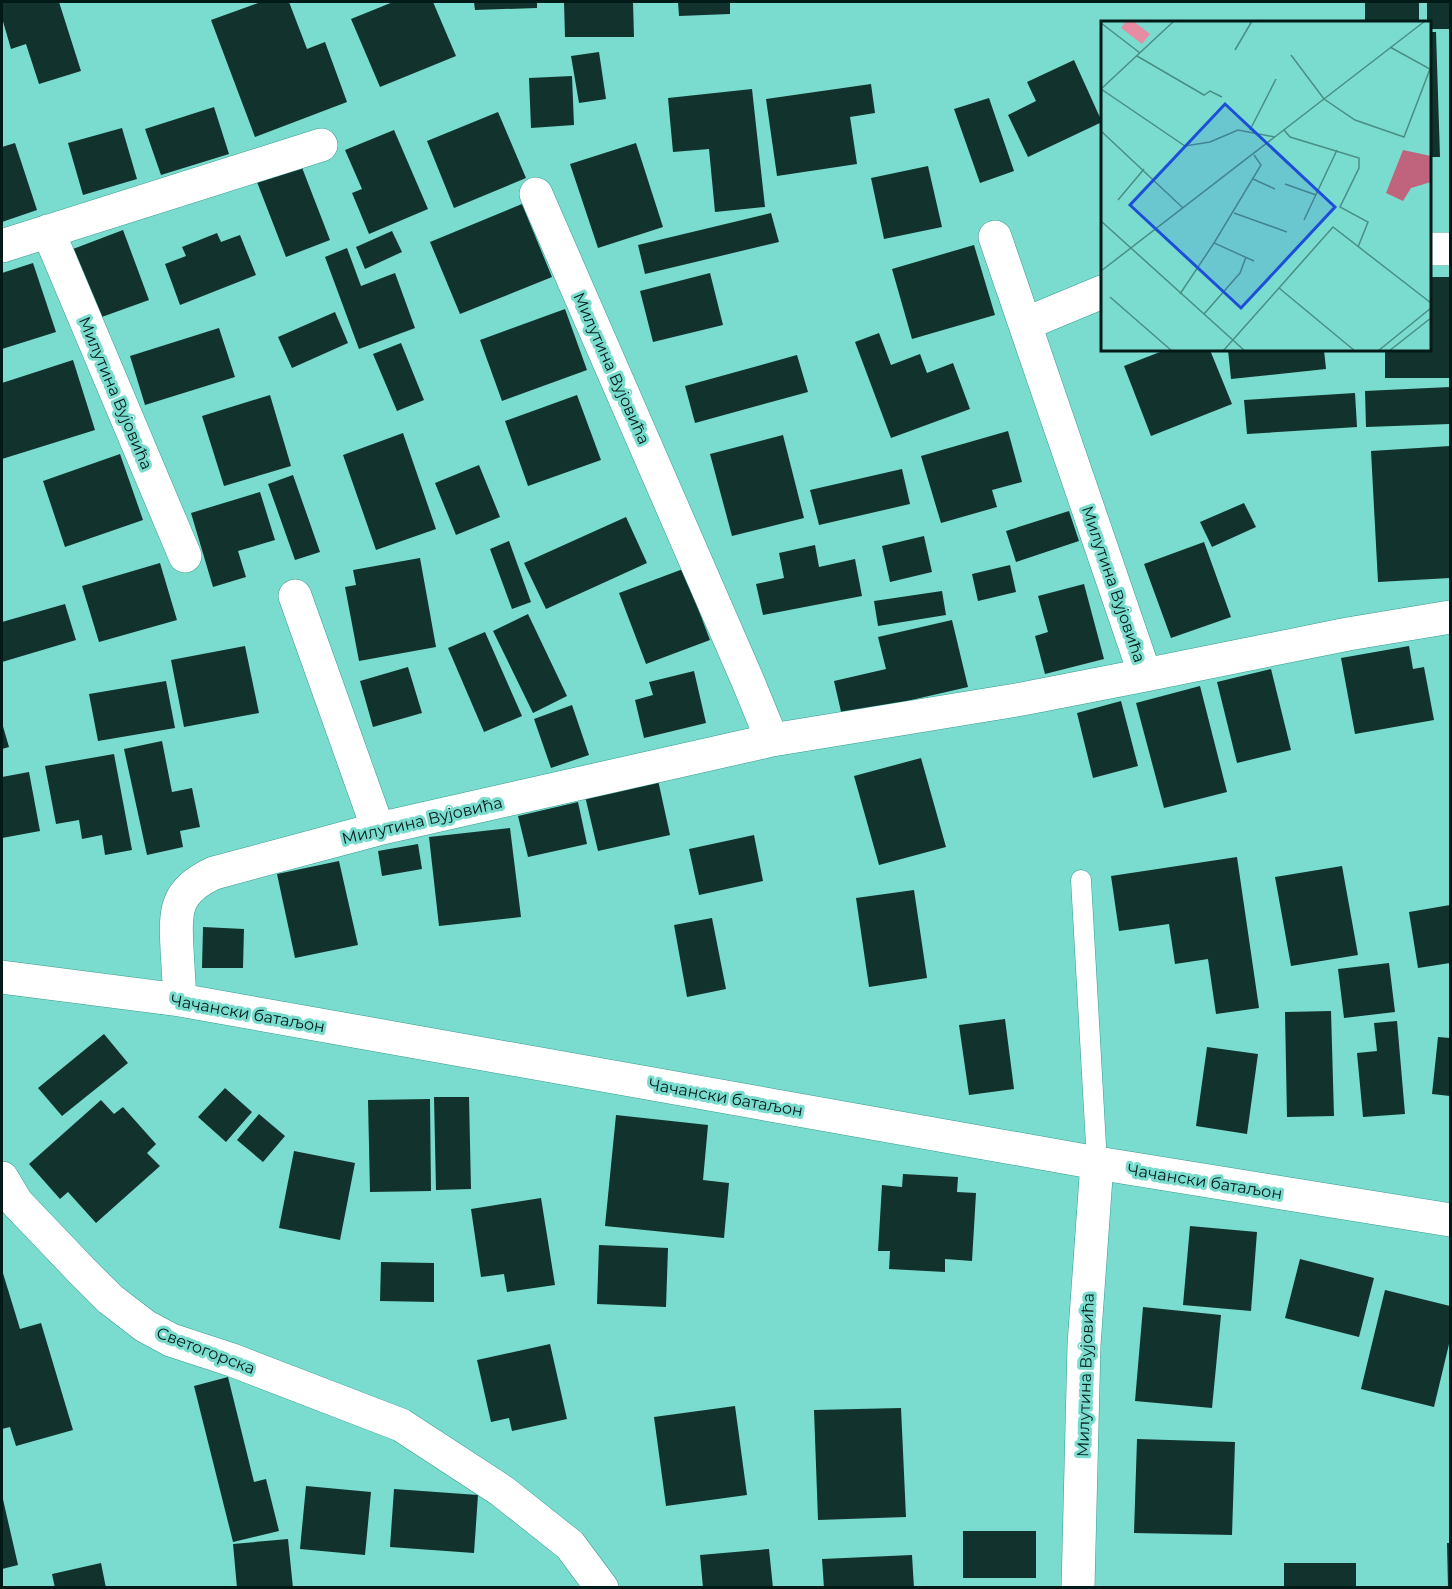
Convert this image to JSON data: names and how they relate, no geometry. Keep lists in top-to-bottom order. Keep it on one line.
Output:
{"streets":{"street":["Милутина Вујовића","Чачански батаљон","Светогорска"]},"crossings":[["Милутина Вујовића","Чачански батаљон"]]}
